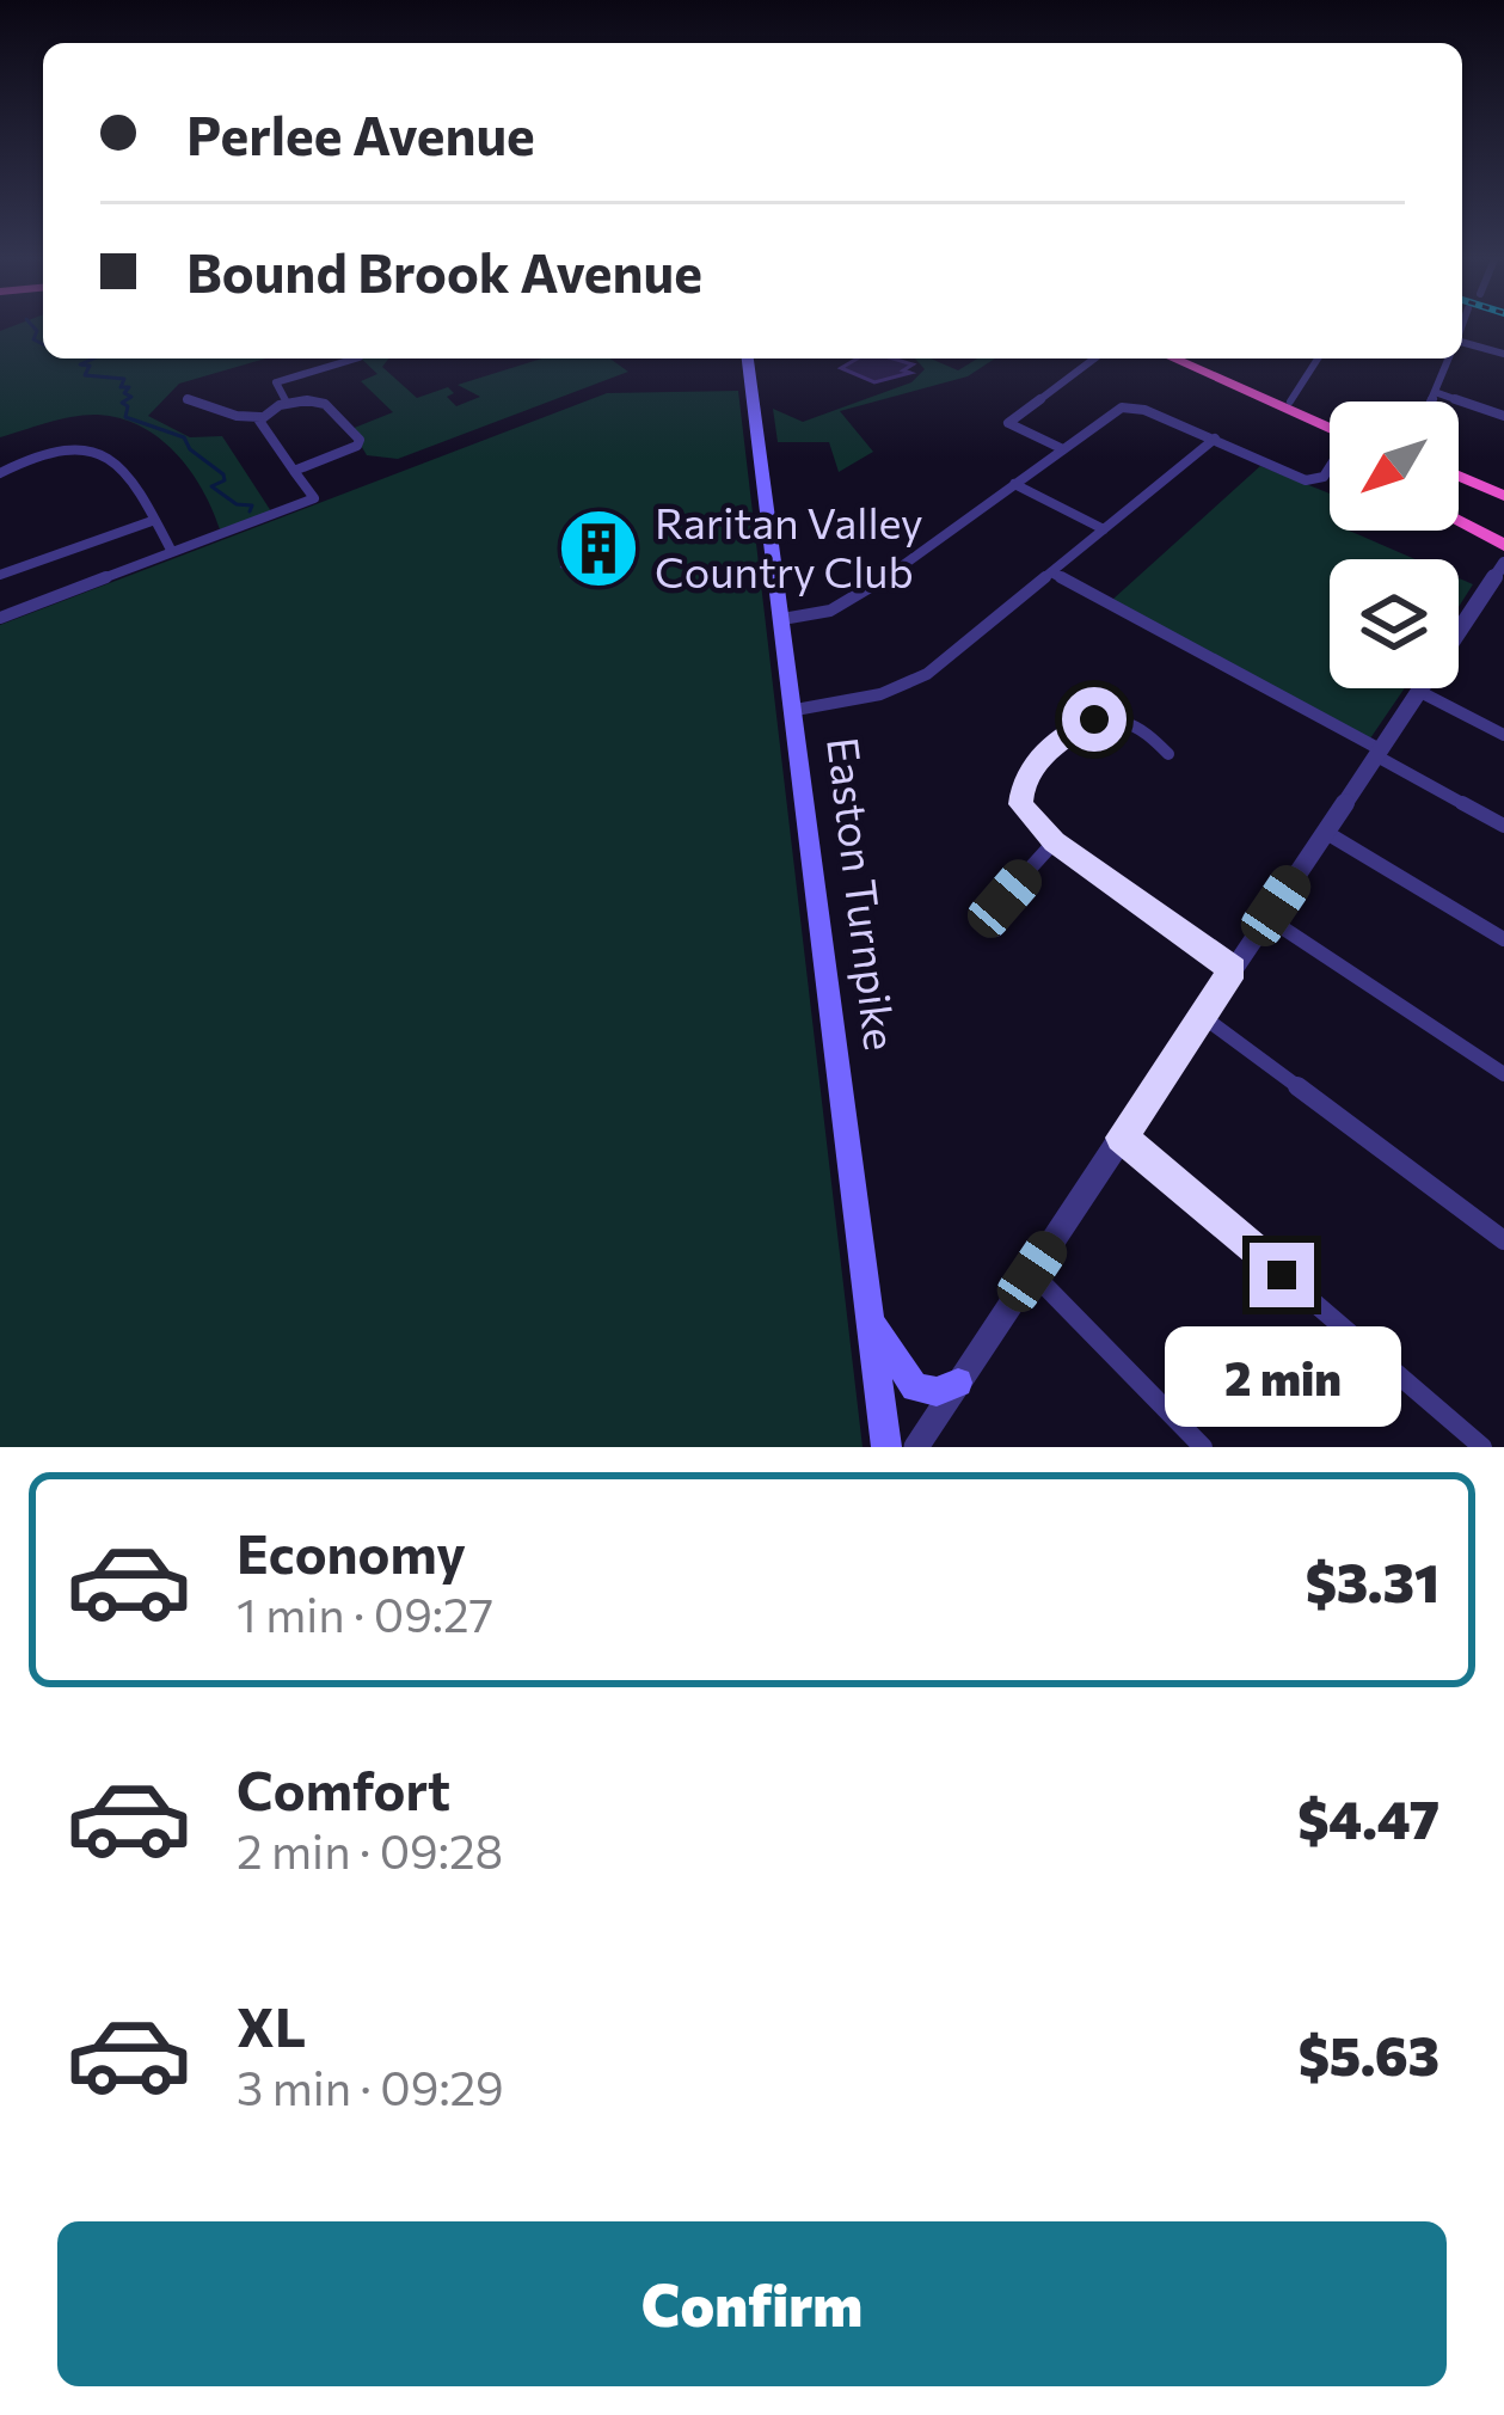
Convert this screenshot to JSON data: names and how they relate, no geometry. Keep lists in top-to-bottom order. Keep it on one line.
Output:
{"streets":{"main road":["Easton Turnpike"]},"places":{"building":["Raritan Valley Country Club"]},"north":"bottom left","page":{"banner":["Perlee Avenue","Bound Brook Avenue"],"bubble":"2 min","list":[{"name":"Economy","note":"1 min · 09:27","value":"$3.31"},{"name":"Comfort","note":"2 min · 09:28","value":"$4.47"},{"name":"XL","note":"3 min · 09:29","value":"$5.63"}],"buttons":"Confirm"}}
